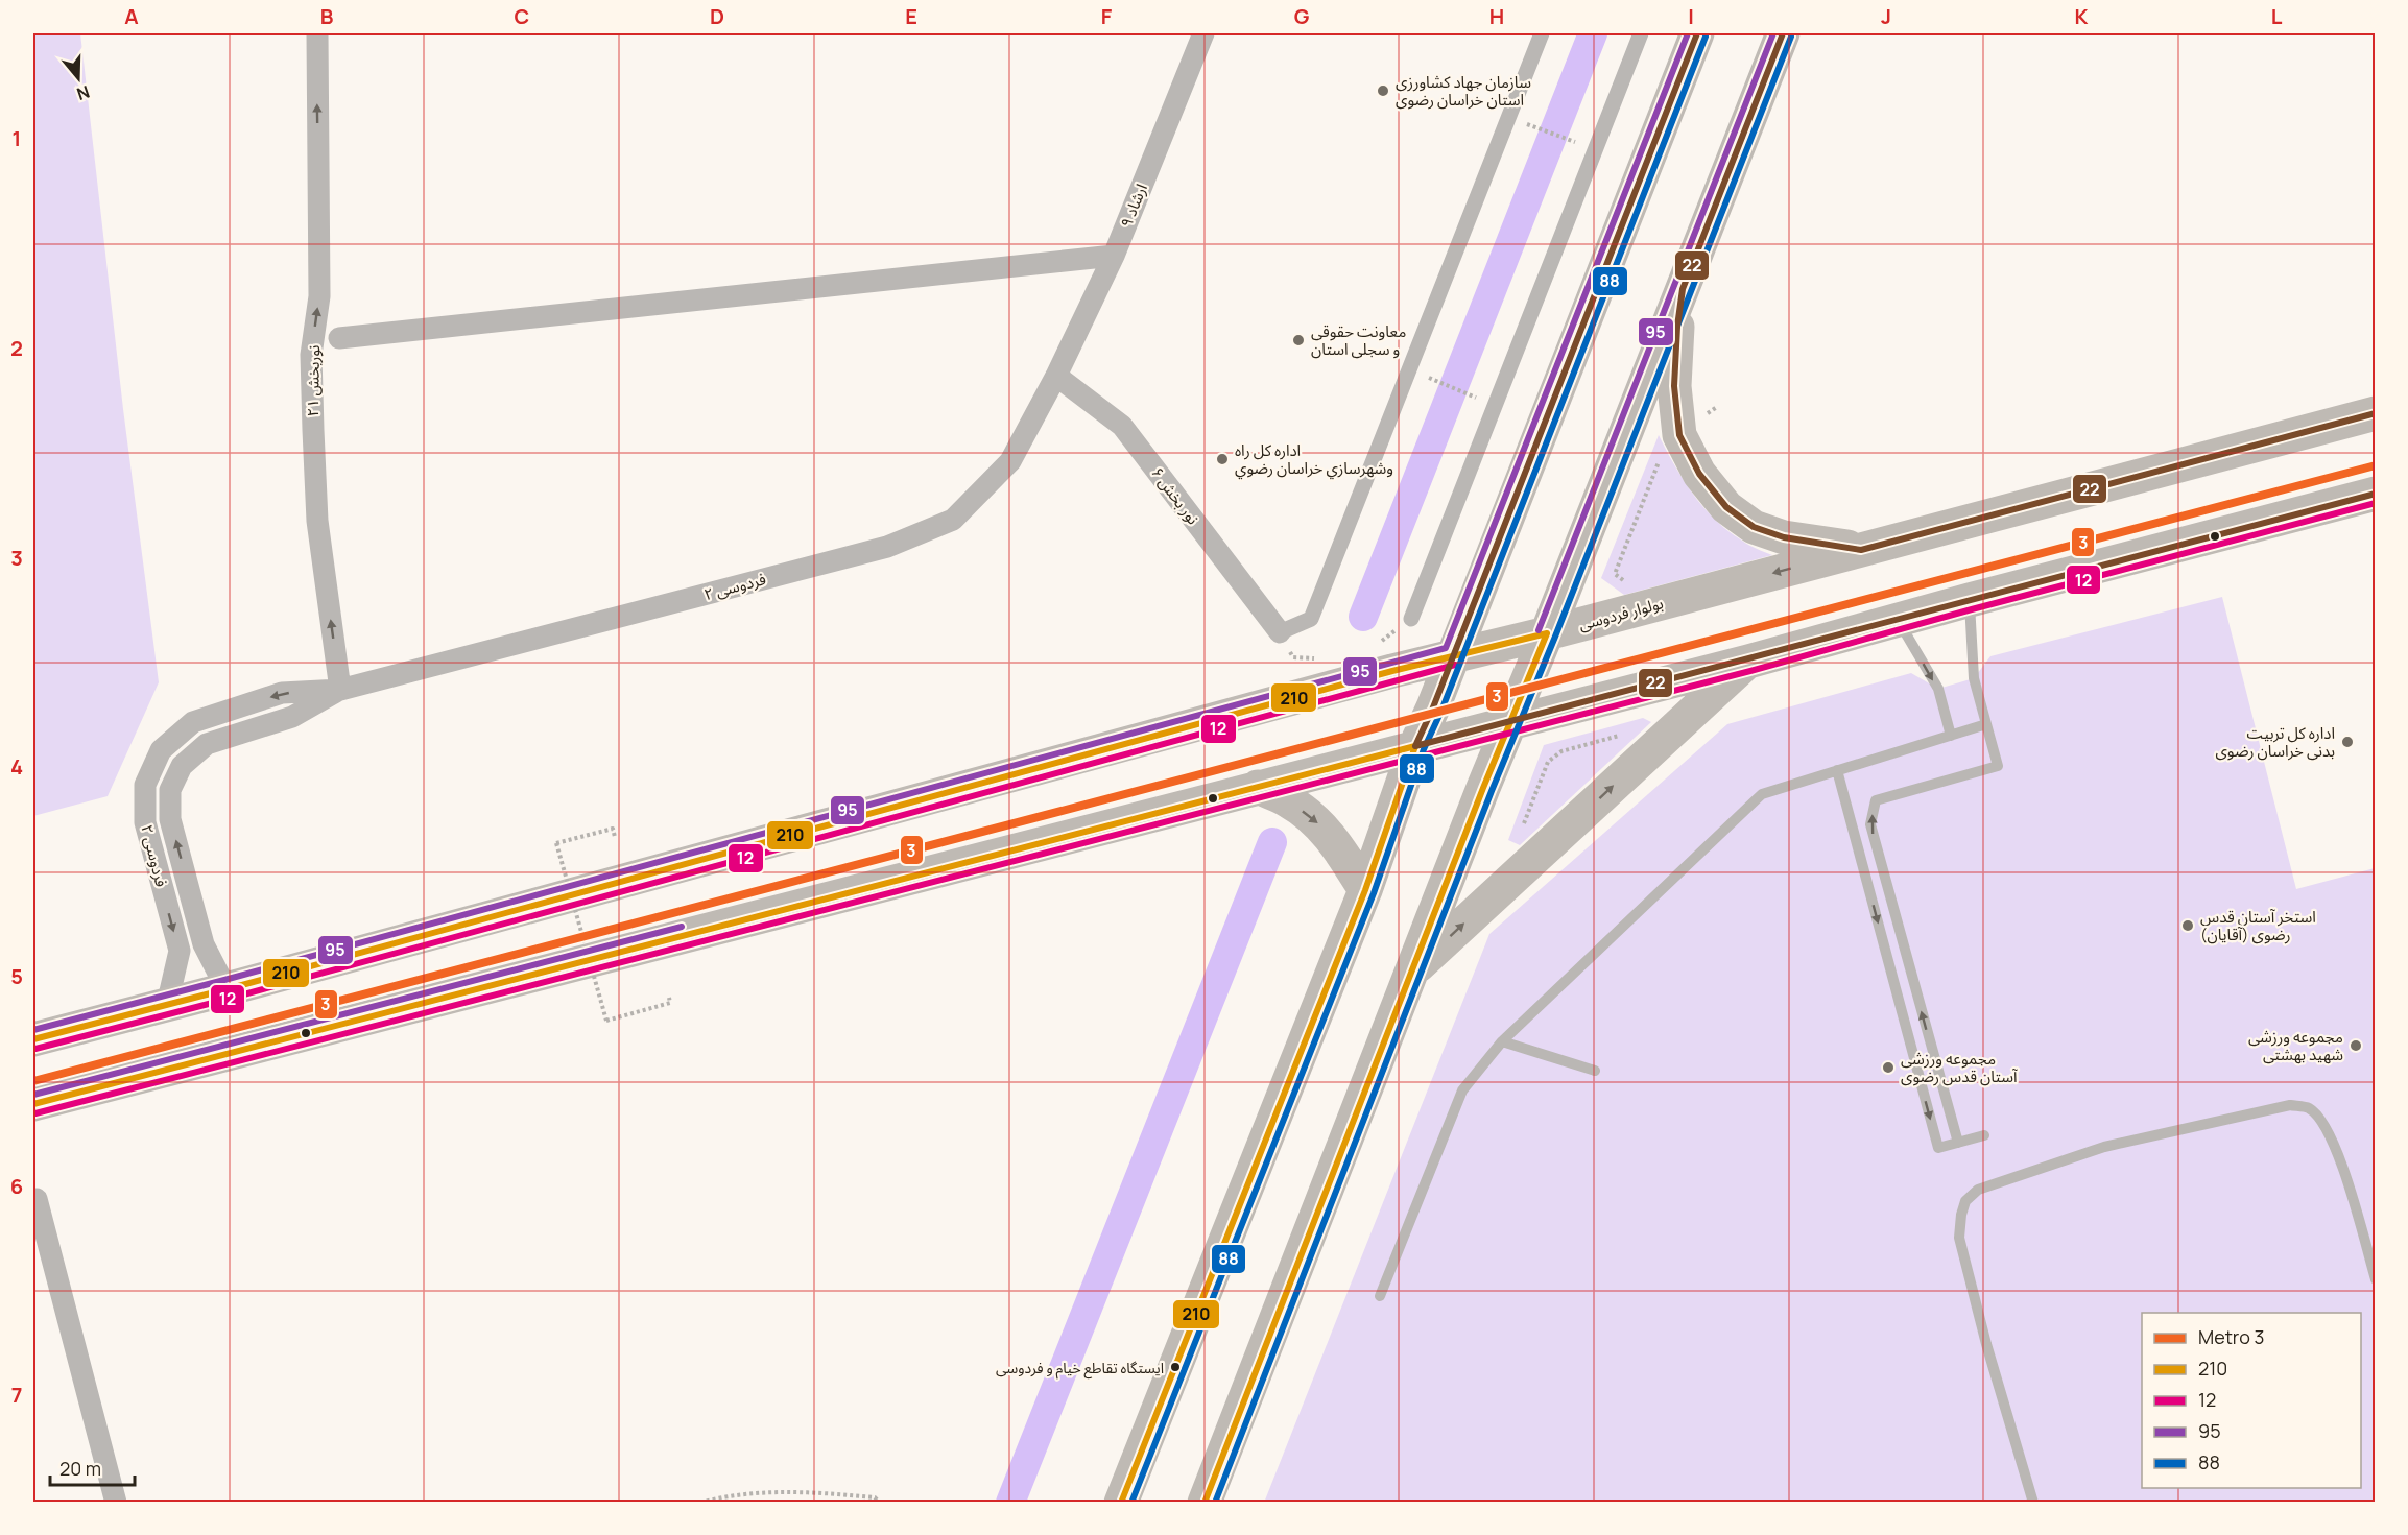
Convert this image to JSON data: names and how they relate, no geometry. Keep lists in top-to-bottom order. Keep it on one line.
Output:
{"streets":{"main road":["بولوار فردوسی"],"street":["ارشاد ۹","نوربخش ۲۱","نور بخش ۶","فردوسی ۲"]},"crossings":[["ارشاد ۹","نور بخش ۶"],["ارشاد ۹","فردوسی ۲"],["نوربخش ۲۱","فردوسی ۲"],["نور بخش ۶","فردوسی ۲"],["فردوسی ۲","بولوار فردوسی"]],"one_way":["نوربخش ۲۱"],"places":["سازمان جهاد کشاورزی استان خراسان رضوی","معاونت حقوقی و سجلی استان","اداره كل راه وشهرسازي خراسان رضوي","اداره کل تربیت بدنی خراسان رضوی","استخر آستان قدس رضوی (آقایان)","مجموعه ورزشی شهید بهشتی","مجموعه ورزشی آستان قدس رضوی","ایستگاه تقاطع خیام و فردوسی"],"lines":["transit line 95","transit line 22","transit line 88","metro line 3","transit line 12","transit line 210"],"legend":["Metro 3","210","12","95","88"],"scale_bar":"20 m","north":"bottom","grid":{"columns":["A","B","C","D","E","F","G","H","I","J","K","L"],"rows":["1","2","3","4","5","6","7"]}}
